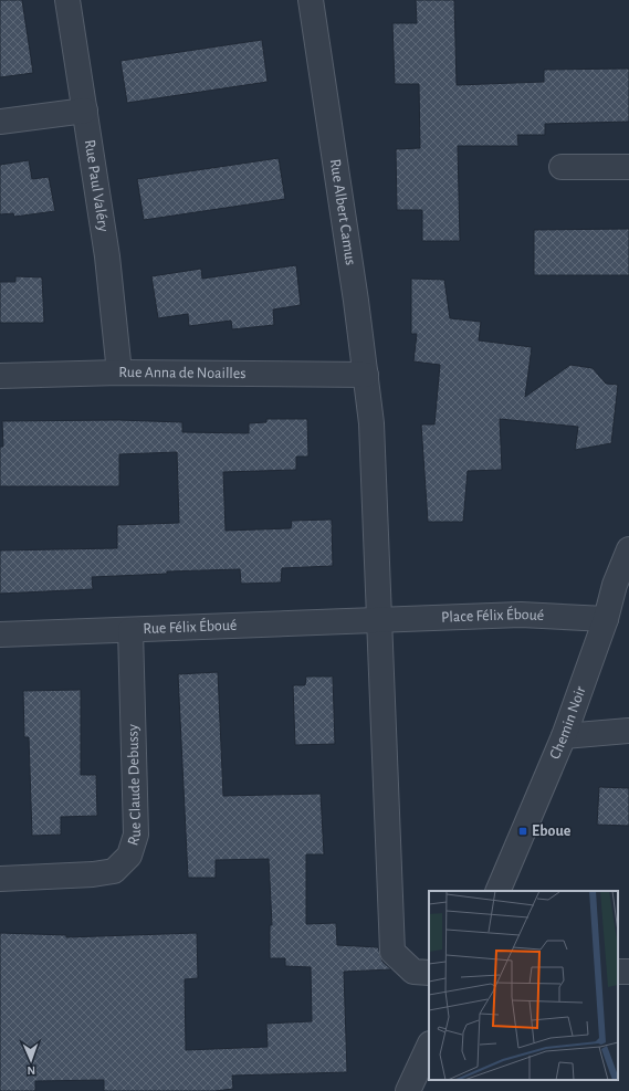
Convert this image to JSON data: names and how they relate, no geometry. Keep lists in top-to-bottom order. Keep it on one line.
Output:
{"streets":{"street":["Rue Paul Valéry","Rue Albert Camus","Rue Anna de Noailles","Place Félix Éboué","Rue Félix Éboué","Chemin Noir","Rue Claude Debussy"]},"crossings":[["Rue Paul Valéry","Rue Anna de Noailles"],["Rue Albert Camus","Rue Anna de Noailles"],["Rue Albert Camus","Place Félix Éboué"],["Rue Albert Camus","Rue Félix Éboué"],["Place Félix Éboué","Rue Félix Éboué"],["Place Félix Éboué","Chemin Noir"],["Rue Félix Éboué","Rue Claude Debussy"]],"places":{"transit":["Eboue"]},"north":"bottom"}
